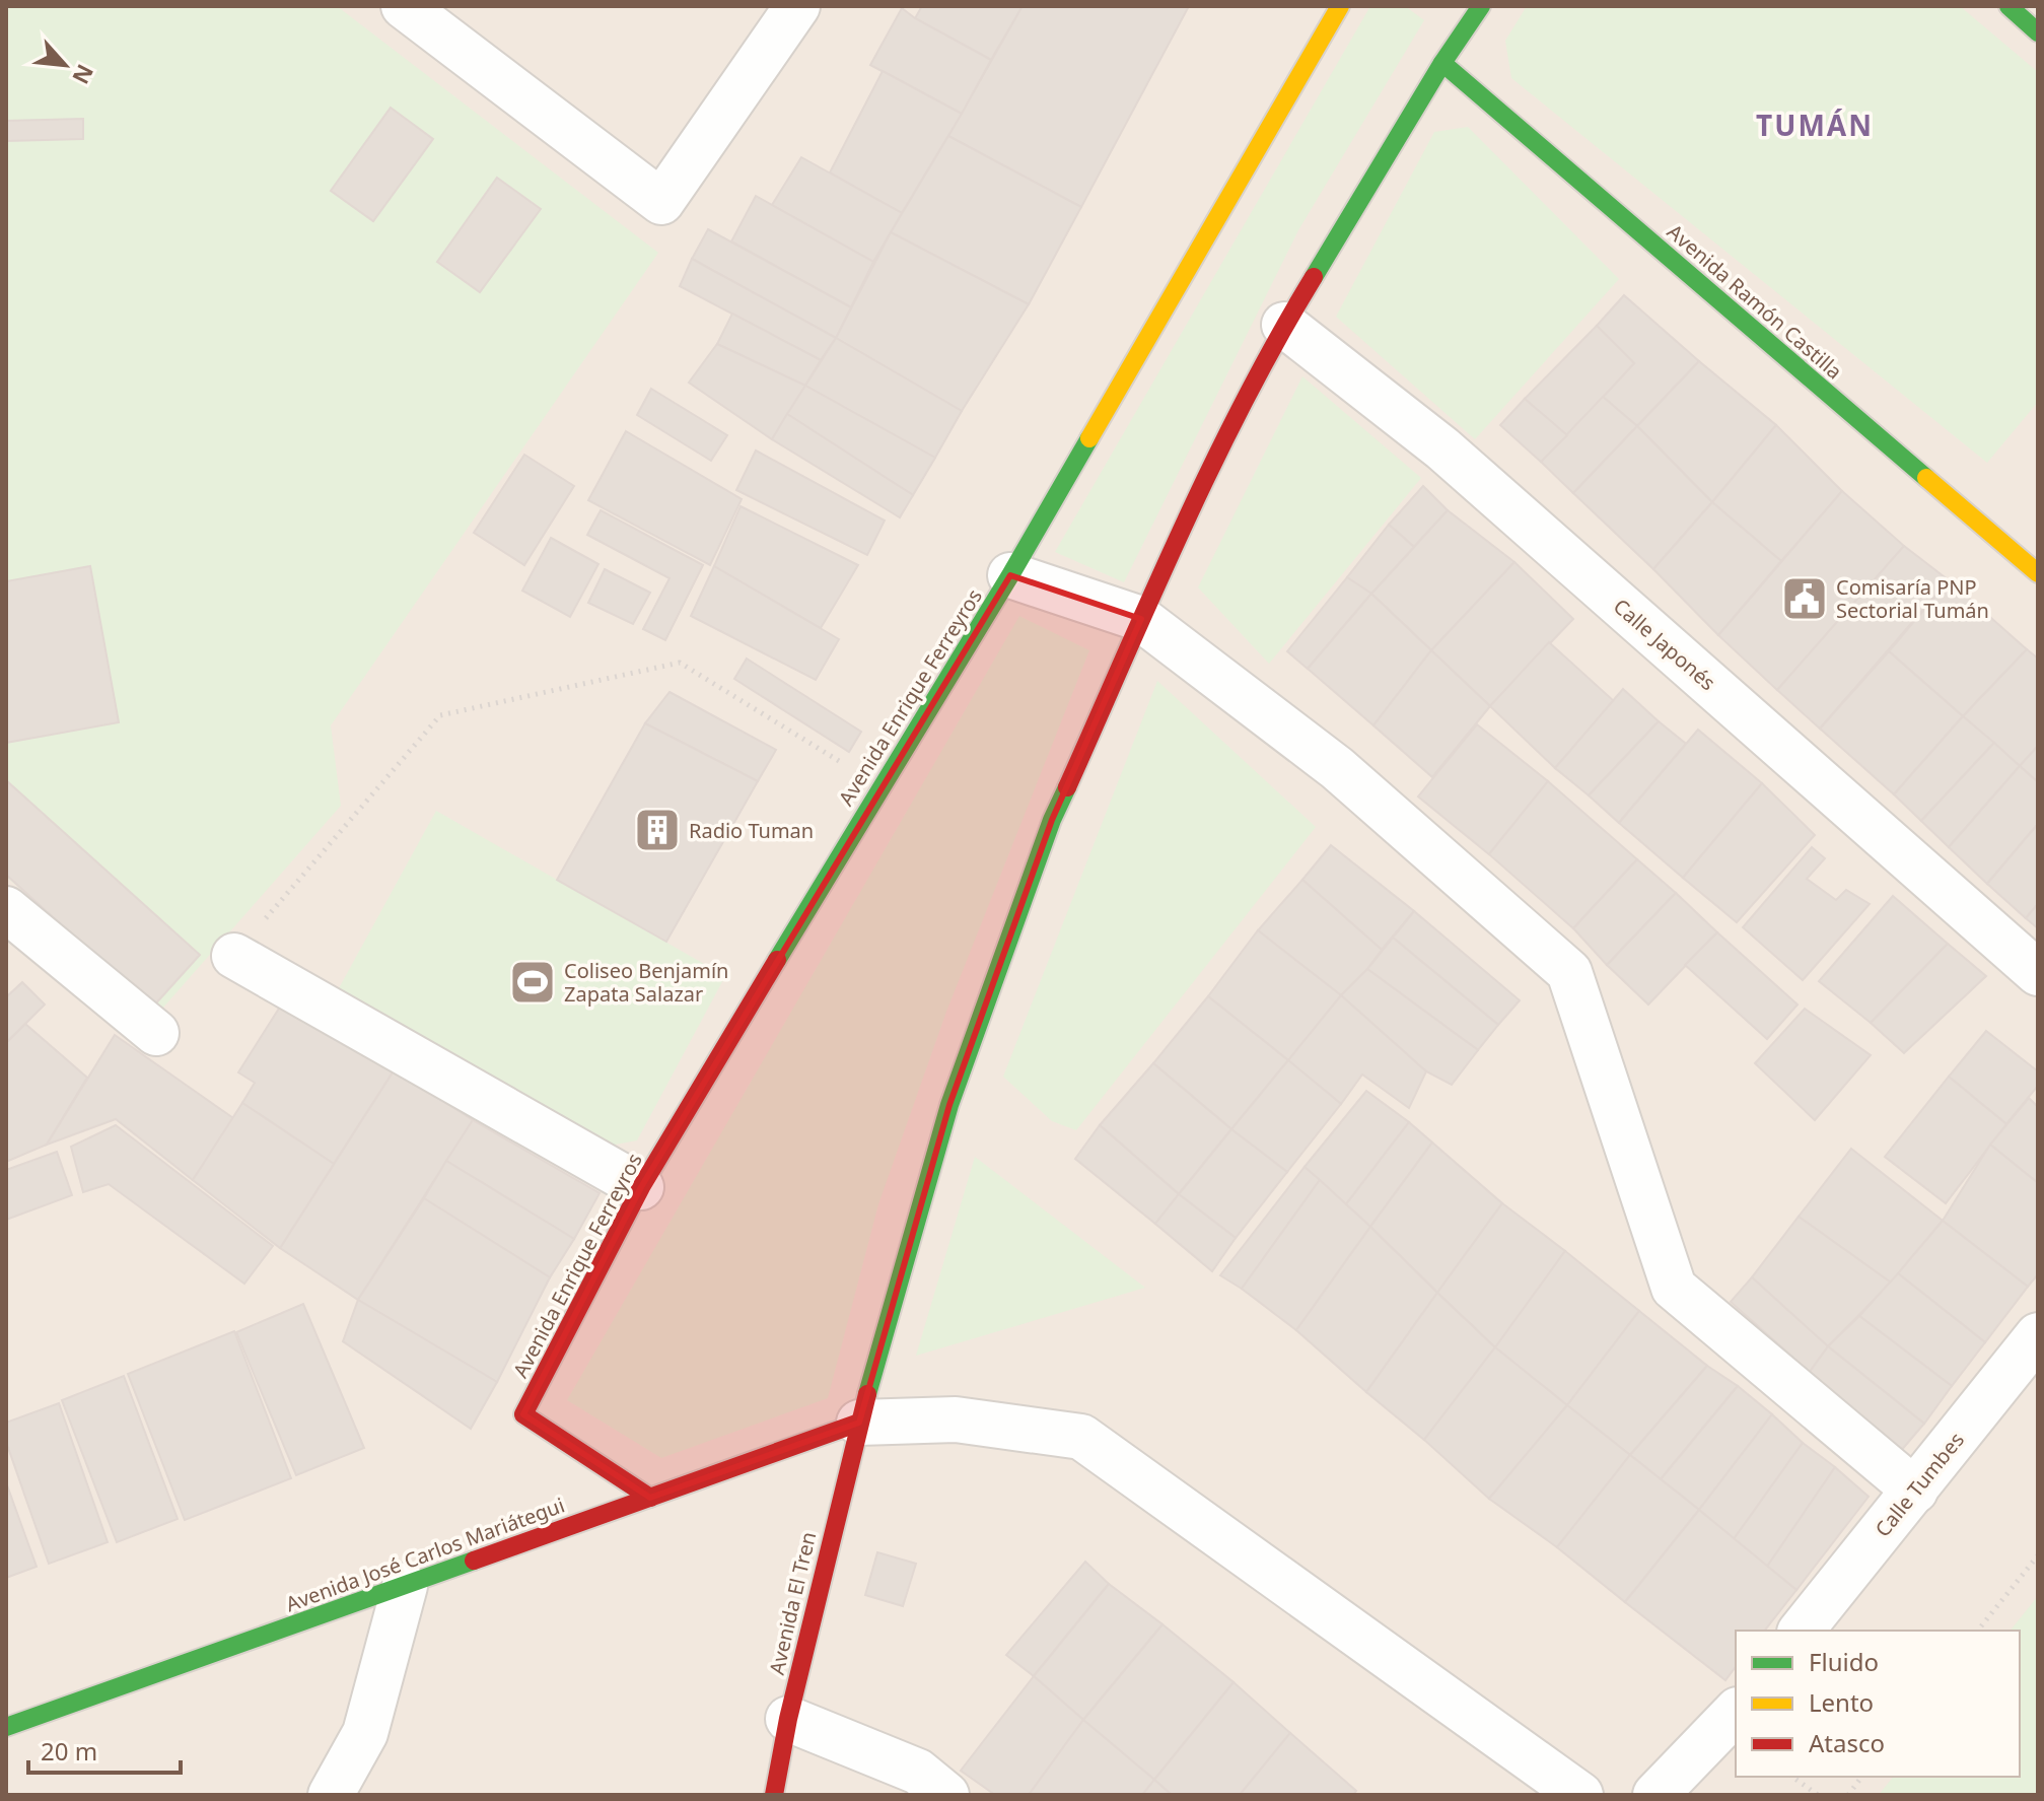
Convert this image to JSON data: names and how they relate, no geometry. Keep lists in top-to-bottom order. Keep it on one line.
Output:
{"streets":{"main road":["Avenida Ramón Castilla","Avenida Enrique Ferreyros","Avenida José Carlos Mariátegui","Avenida El Tren"],"street":["Calle Japonés","Calle Tumbes"]},"crossings":[["Avenida Ramón Castilla","Avenida El Tren"],["Calle Japonés","Avenida El Tren"],["Avenida Enrique Ferreyros","Avenida José Carlos Mariátegui"],["Avenida José Carlos Mariátegui","Avenida El Tren"]],"districts":["TUMÁN"],"places":{"public building":["Comisaría PNP Sectorial Tumán"],"building":["Radio Tuman"],"sports":["Coliseo Benjamín Zapata Salazar"]},"legend":["Fluido","Lento","Atasco"],"scale_bar":"20 m","north":"bottom right"}
